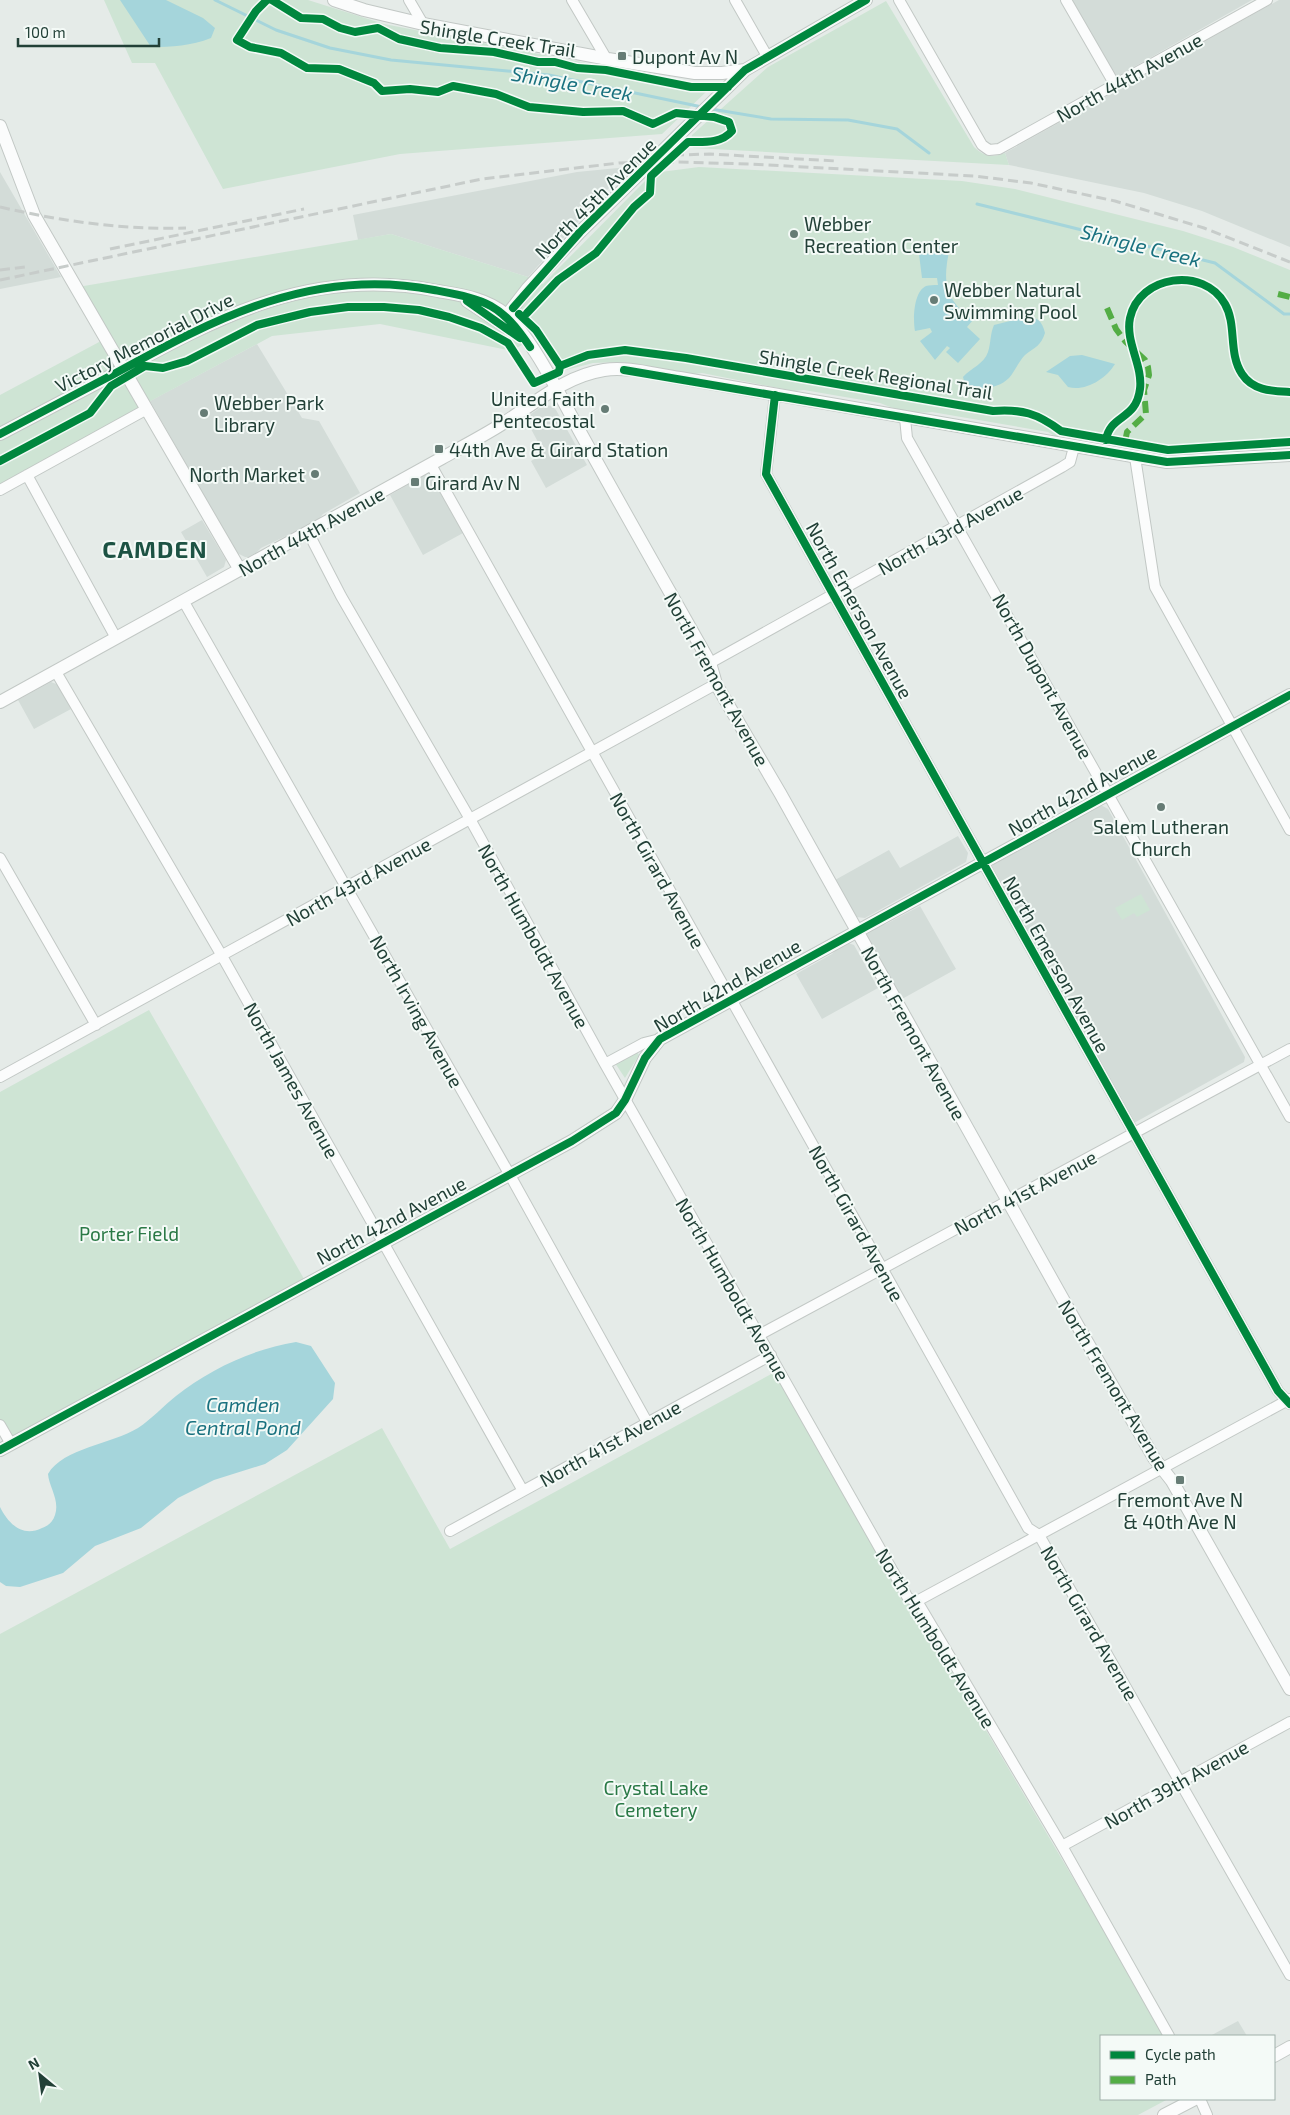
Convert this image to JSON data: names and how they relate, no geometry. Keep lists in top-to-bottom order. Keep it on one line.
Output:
{"streets":{"street":["North 44th Avenue","North 45th Avenue","Victory Memorial Drive","North 43rd Avenue","North Emerson Avenue","North Dupont Avenue","North Fremont Avenue","North 42nd Avenue","North Girard Avenue","North Humboldt Avenue","North Irving Avenue","North James Avenue","North 41st Avenue","North 39th Avenue"],"cycle path":["Shingle Creek Trail","Shingle Creek Regional Trail"]},"crossings":[["North 44th Avenue","North 43rd Avenue"],["North 44th Avenue","North Emerson Avenue"],["North 44th Avenue","North Dupont Avenue"],["North 44th Avenue","North Fremont Avenue"],["North 44th Avenue","North Girard Avenue"],["North 44th Avenue","North Humboldt Avenue"],["North 44th Avenue","North Irving Avenue"],["North 44th Avenue","North James Avenue"],["North 45th Avenue","Victory Memorial Drive"],["Victory Memorial Drive","North Fremont Avenue"],["North 43rd Avenue","North Emerson Avenue"],["North 43rd Avenue","North Dupont Avenue"],["North 43rd Avenue","North Fremont Avenue"],["North 43rd Avenue","North Girard Avenue"],["North 43rd Avenue","North Humboldt Avenue"],["North 43rd Avenue","North Irving Avenue"],["North 43rd Avenue","North James Avenue"],["North Emerson Avenue","North 42nd Avenue"],["North Emerson Avenue","North 41st Avenue"],["North Dupont Avenue","North 42nd Avenue"],["North Dupont Avenue","North 41st Avenue"],["North Fremont Avenue","North 42nd Avenue"],["North Fremont Avenue","North 41st Avenue"],["North 42nd Avenue","North Girard Avenue"],["North 42nd Avenue","North Humboldt Avenue"],["North 42nd Avenue","North Irving Avenue"],["North 42nd Avenue","North James Avenue"],["North Girard Avenue","North 41st Avenue"],["North Girard Avenue","North 39th Avenue"],["North Humboldt Avenue","North 41st Avenue"],["North Humboldt Avenue","North 39th Avenue"],["North Irving Avenue","North 41st Avenue"],["North James Avenue","North 41st Avenue"]],"districts":["CAMDEN"],"water":["Shingle Creek","Camden Central Pond"],"parks":["Porter Field","Crystal Lake Cemetery"],"places":{"transit":["Dupont Av N","44th Ave & Girard Station","Girard Av N","Fremont Ave N & 40th Ave N"],"other":["Webber Recreation Center","Webber Natural Swimming Pool","United Faith Pentecostal","Webber Park Library","North Market","Salem Lutheran Church"]},"legend":["Cycle path","Path"],"scale_bar":"100 m","north":"top left"}
